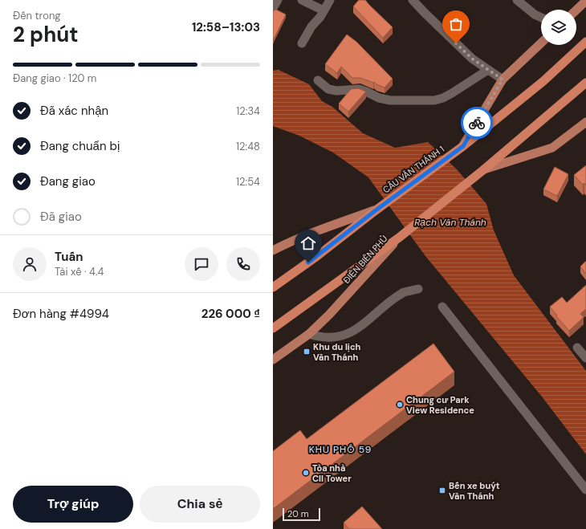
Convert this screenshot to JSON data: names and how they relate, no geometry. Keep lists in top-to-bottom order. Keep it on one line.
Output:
{"streets":{"highway":["CẦU VĂN THÁNH 1","ĐIỆN BIÊN PHỦ"]},"districts":["KHU PHỐ 59"],"water":["Rạch Văn Thánh"],"places":{"transit":["Khu du lịch Văn Thánh","Bến xe buýt Văn Thánh"],"other":["Chung cư Park View Residence","Tòa nhà CII Tower"]},"scale_bar":"20 m","page":{"heading":["2 phút","Đến trong","12:58–13:03"],"panel":["Tuấn","Tài xế · 4.4","Đơn hàng #4994","226 000 ₫"],"bar":"Đang giao · 120 m","list":[["Đã xác nhận","12:34"],["Đang chuẩn bị","12:48"],["Đang giao","12:54"],"Đã giao"],"buttons":["Trợ giúp","Chia sẻ"],"scale":"20 m"}}
